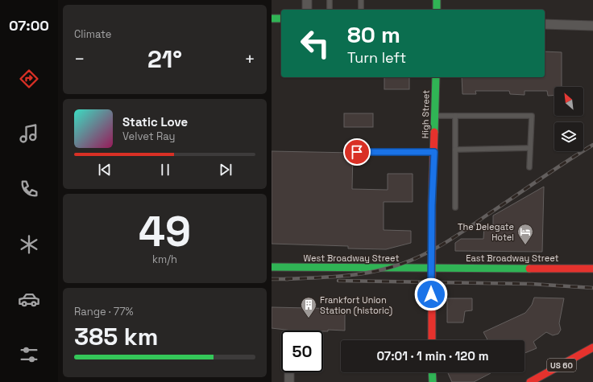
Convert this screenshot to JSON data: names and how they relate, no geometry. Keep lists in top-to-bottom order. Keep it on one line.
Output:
{"streets":{"main road":["High Street","West Broadway Street","East Broadway Street","US 60"]},"crossings":[["High Street","West Broadway Street"],["High Street","East Broadway Street"],["West Broadway Street","East Broadway Street"]],"places":{"hotel":["The Delegate Hotel"],"building":["Frankfort Union Station (historic)"]},"north":"top left","page":{"tabs":"07:00","tile":["Climate",["49","km/h"],["Range · 77%","385 km"]],"turn":["80 m","Turn left"],"heat":["−","21°","+"],"song":["Static Love","Velvet Ray"],"limit":"50","trip":"07:01 · 1 min · 120 m"}}
